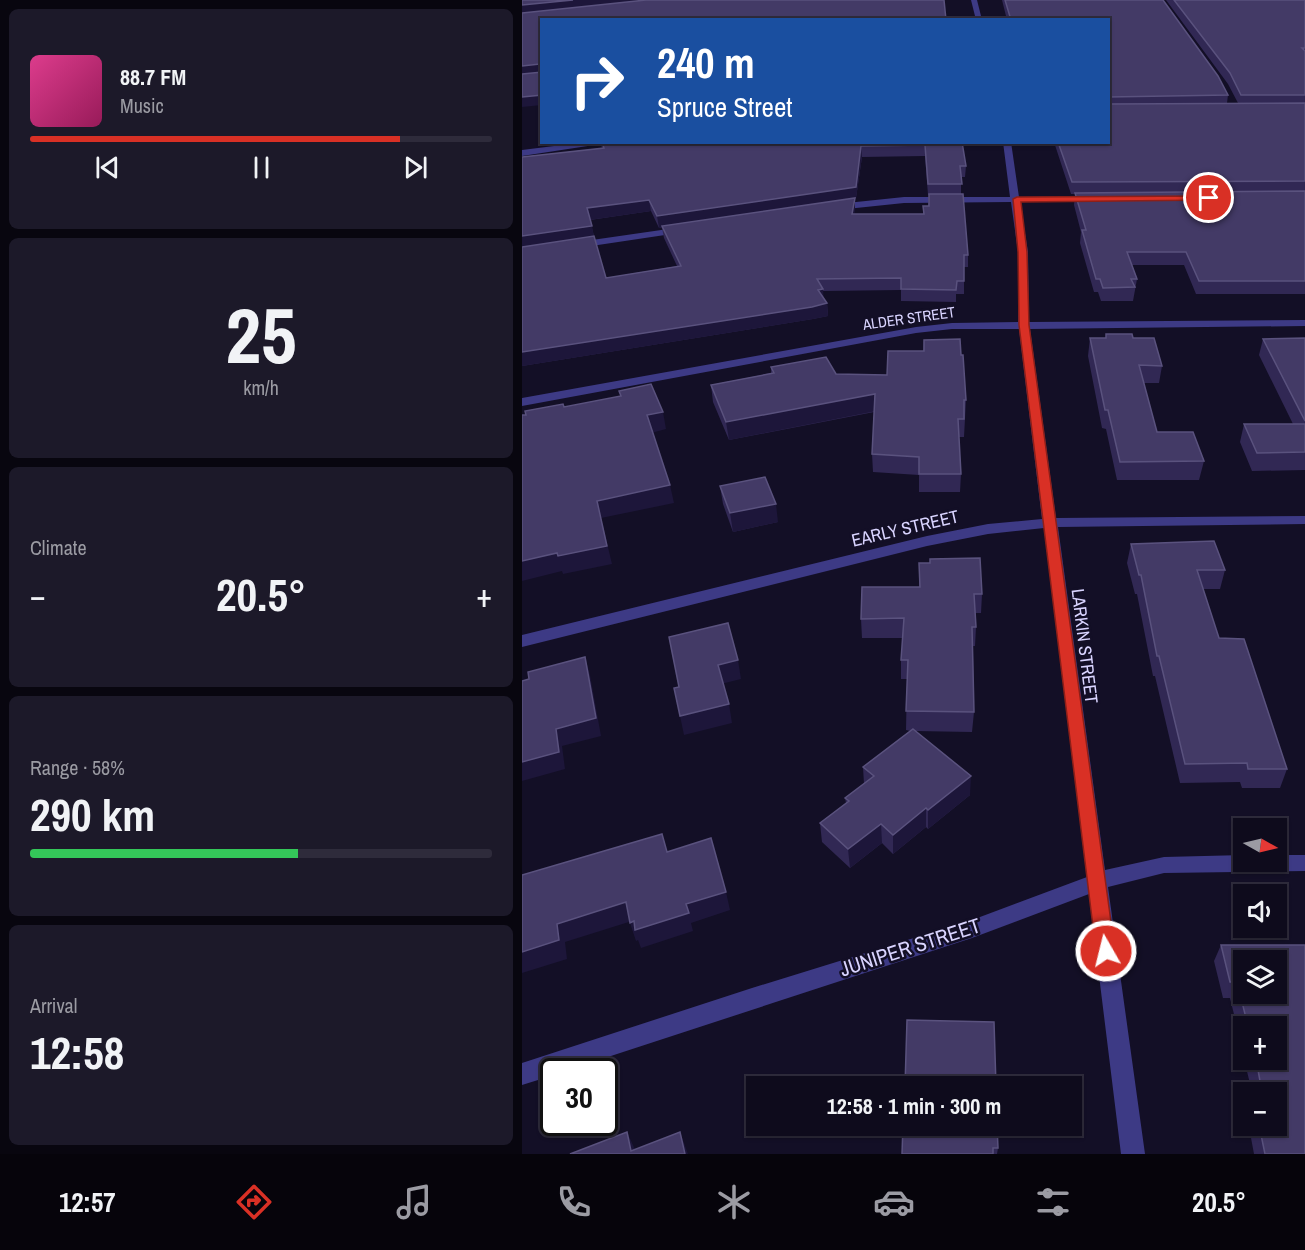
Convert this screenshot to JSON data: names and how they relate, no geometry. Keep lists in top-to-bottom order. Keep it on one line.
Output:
{"streets":{"street":["ALDER STREET","EARLY STREET","LARKIN STREET","JUNIPER STREET"]},"crossings":[["ALDER STREET","LARKIN STREET"],["EARLY STREET","LARKIN STREET"],["LARKIN STREET","JUNIPER STREET"]],"north":"right","page":{"turn":["240 m","Spruce Street"],"song":["88.7 FM","Music"],"tile":[["25","km/h"],"Climate",["Range · 58%","290 km"],["Arrival","12:58"]],"heat":["−","20.5°","+"],"map_buttons":["+","−"],"limit":"30","trip":"12:58 · 1 min · 300 m","tabs":["12:57","20.5°"]}}
